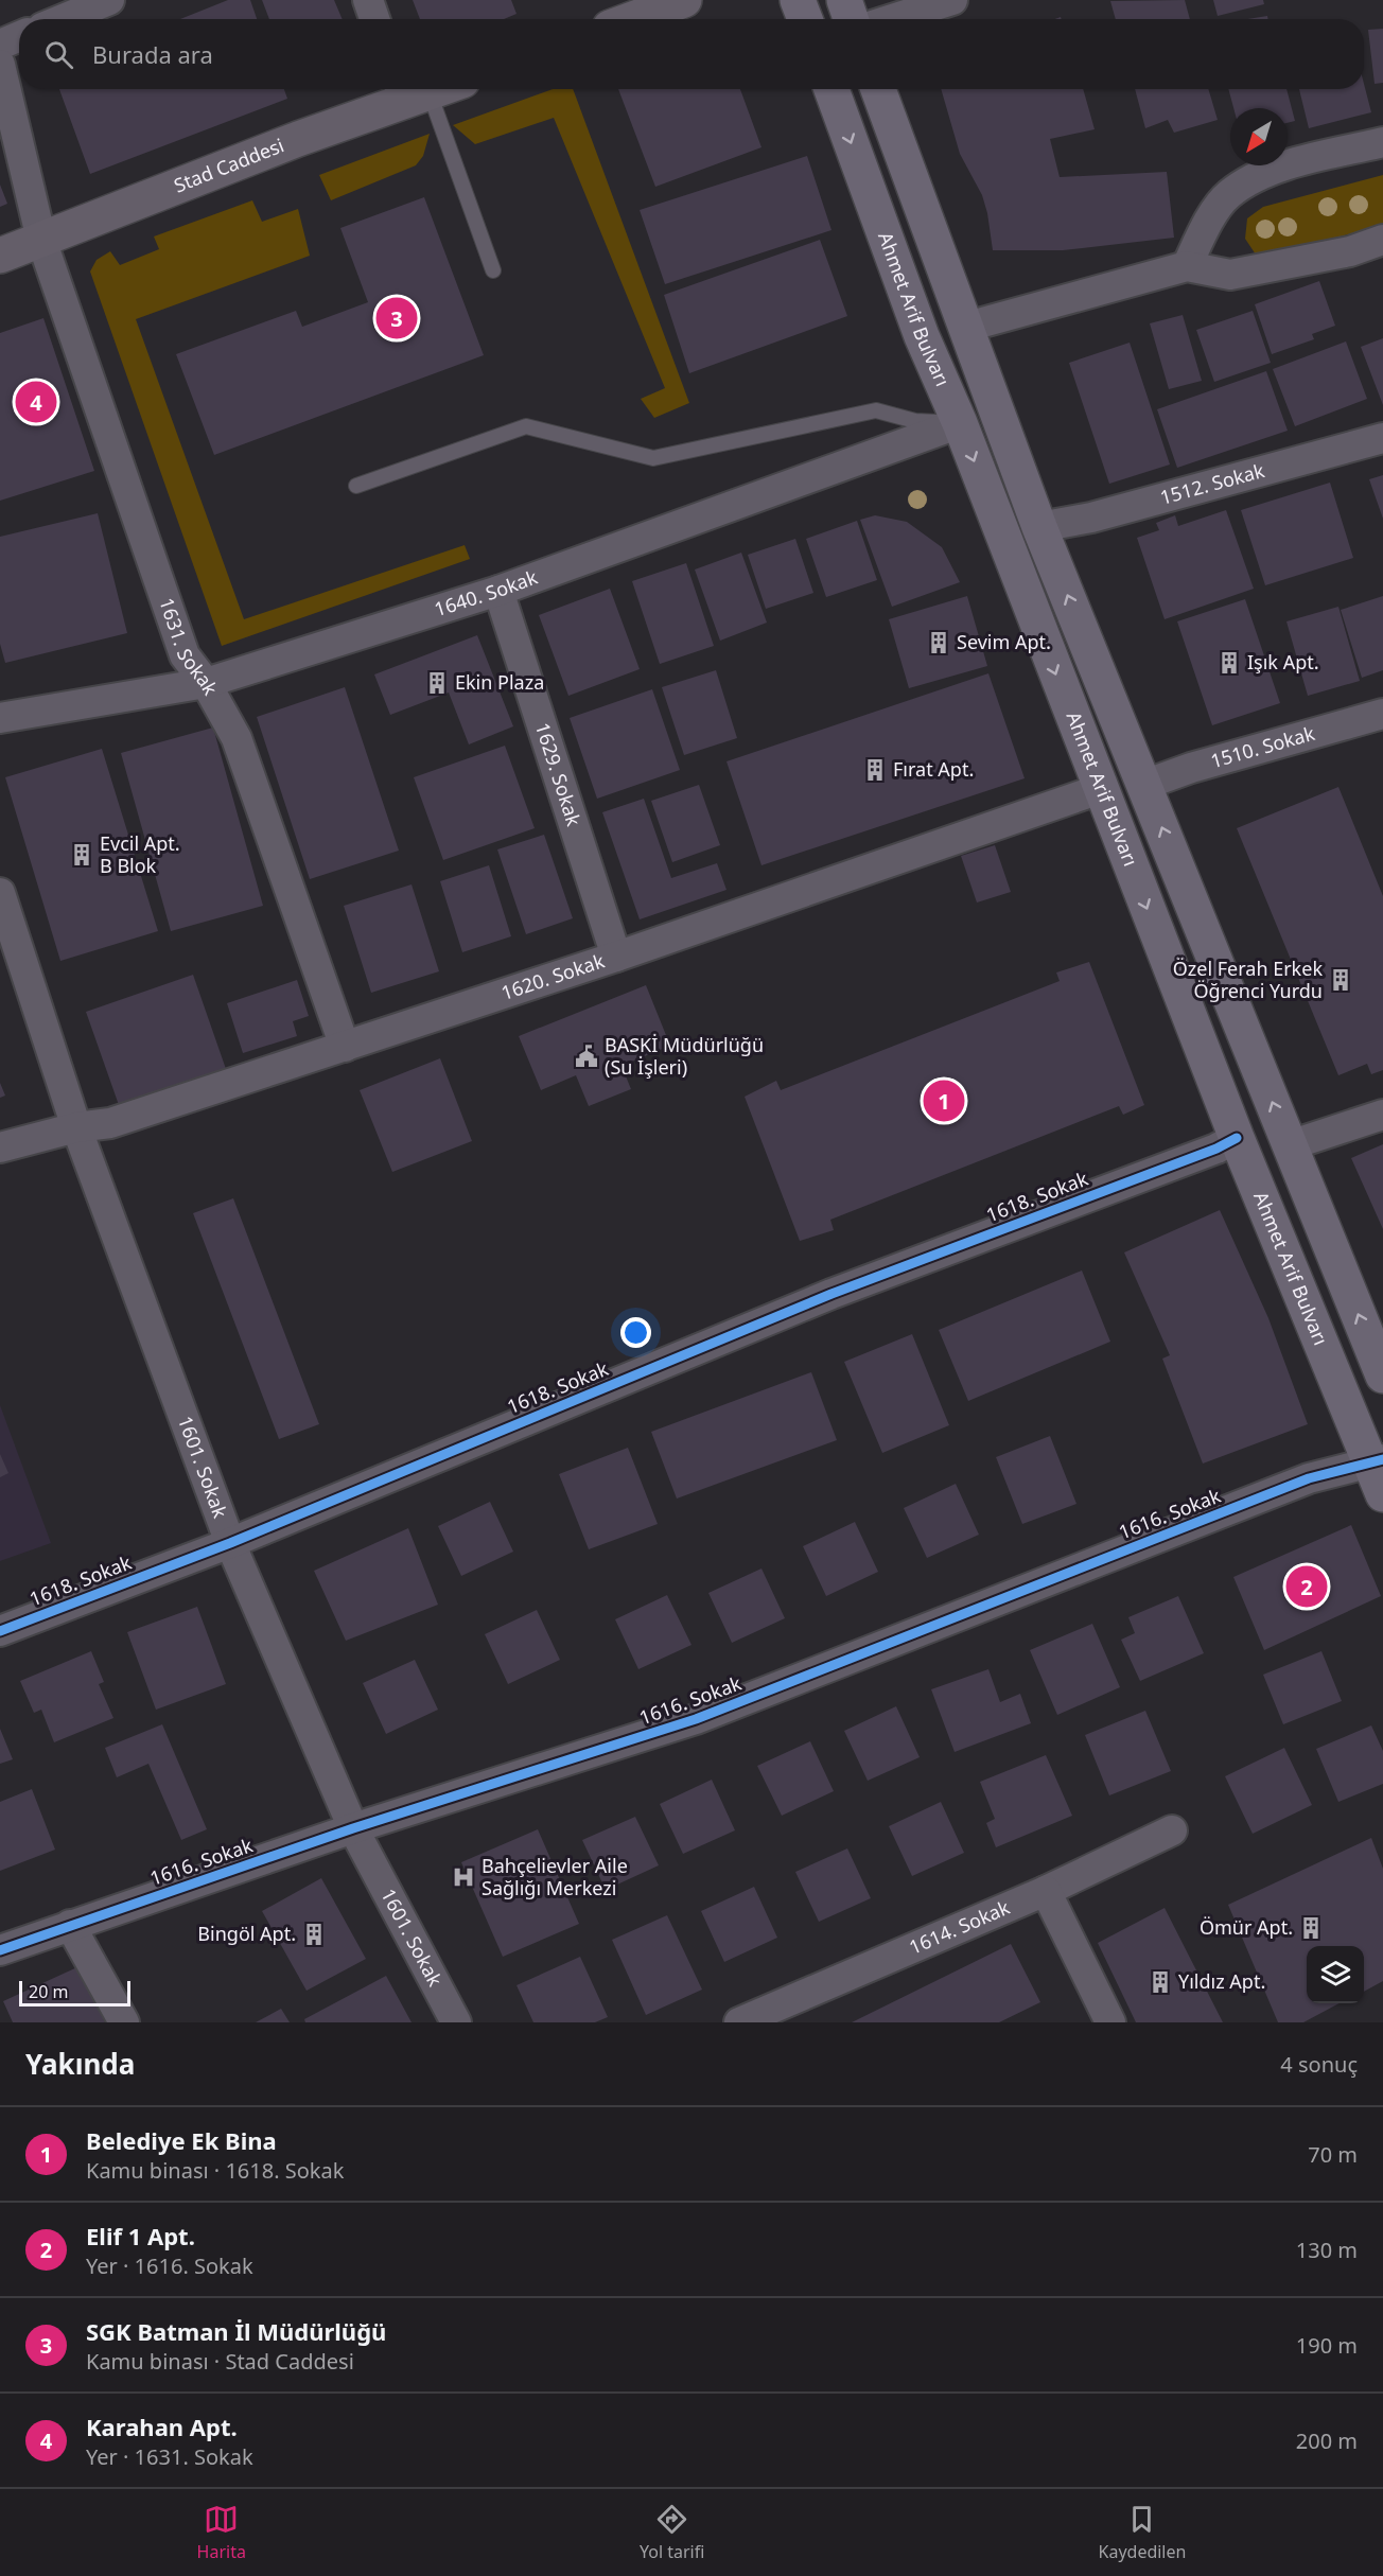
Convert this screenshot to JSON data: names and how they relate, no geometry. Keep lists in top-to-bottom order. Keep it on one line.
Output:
{"streets":{"main road":["Ahmet Arif Bulvarı"],"street":["Stad Caddesi","1512. Sokak","1640. Sokak","1631. Sokak","1510. Sokak","1629. Sokak","1620. Sokak","1618. Sokak","1601. Sokak","1616. Sokak","1614. Sokak"]},"crossings":[["Stad Caddesi","1631. Sokak"],["Ahmet Arif Bulvarı","1640. Sokak"],["Ahmet Arif Bulvarı","1620. Sokak"],["Ahmet Arif Bulvarı","1618. Sokak"],["Ahmet Arif Bulvarı","1616. Sokak"],["1640. Sokak","1631. Sokak"],["1640. Sokak","1629. Sokak"],["1631. Sokak","1620. Sokak"],["1629. Sokak","1620. Sokak"],["1620. Sokak","1601. Sokak"],["1618. Sokak","1601. Sokak"],["1601. Sokak","1616. Sokak"]],"places":{"building":["Sevim Apt.","Işık Apt.","Ekin Plaza","Fırat Apt.","Evcil Apt. B Blok","Özel Ferah Erkek Öğrenci Yurdu","Ömür Apt.","Bingöl Apt.","Yıldız Apt."],"public building":["BASKİ Müdürlüğü (Su İşleri)"],"hospital":["Bahçelievler Aile Sağlığı Merkezi"]},"scale_bar":"20 m","north":"bottom left","page":{"search":"Burada ara","pins":["3","4","1","2"],"scale":"20 m","heading":["Yakında","4 sonuç"],"list":[{"mark":"1","name":"Belediye Ek Bina","note":"Kamu binası · 1618. Sokak","value":"70 m"},{"mark":"2","name":"Elif 1 Apt.","note":"Yer · 1616. Sokak","value":"130 m"},{"mark":"3","name":"SGK Batman İl Müdürlüğü","note":"Kamu binası · Stad Caddesi","value":"190 m"},{"mark":"4","name":"Karahan Apt.","note":"Yer · 1631. Sokak","value":"200 m"}],"nav":["Harita","Yol tarifi","Kaydedilen"]}}
